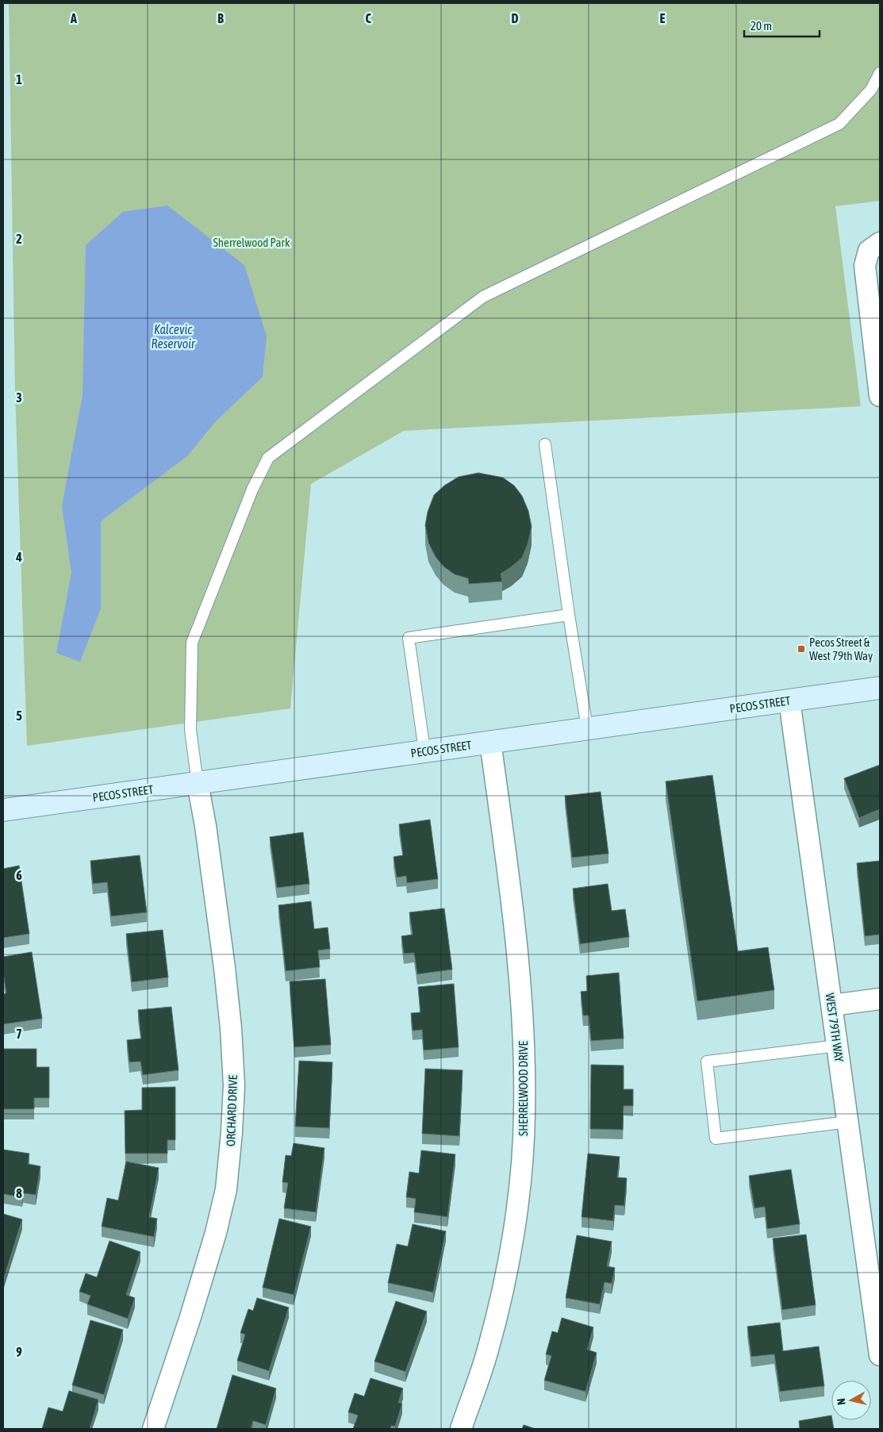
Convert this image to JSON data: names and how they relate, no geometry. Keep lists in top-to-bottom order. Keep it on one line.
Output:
{"streets":{"main road":["PECOS STREET"],"street":["WEST 79TH WAY","SHERRELWOOD DRIVE","ORCHARD DRIVE"]},"crossings":[["PECOS STREET","WEST 79TH WAY"],["PECOS STREET","SHERRELWOOD DRIVE"],["PECOS STREET","ORCHARD DRIVE"]],"water":["Kalcevic Reservoir"],"parks":["Sherrelwood Park"],"places":{"transit":["Pecos Street & West 79th Way"]},"scale_bar":"20 m","north":"left","grid":{"columns":["A","B","C","D","E"],"rows":["1","2","3","4","5","6","7","8","9"]}}
